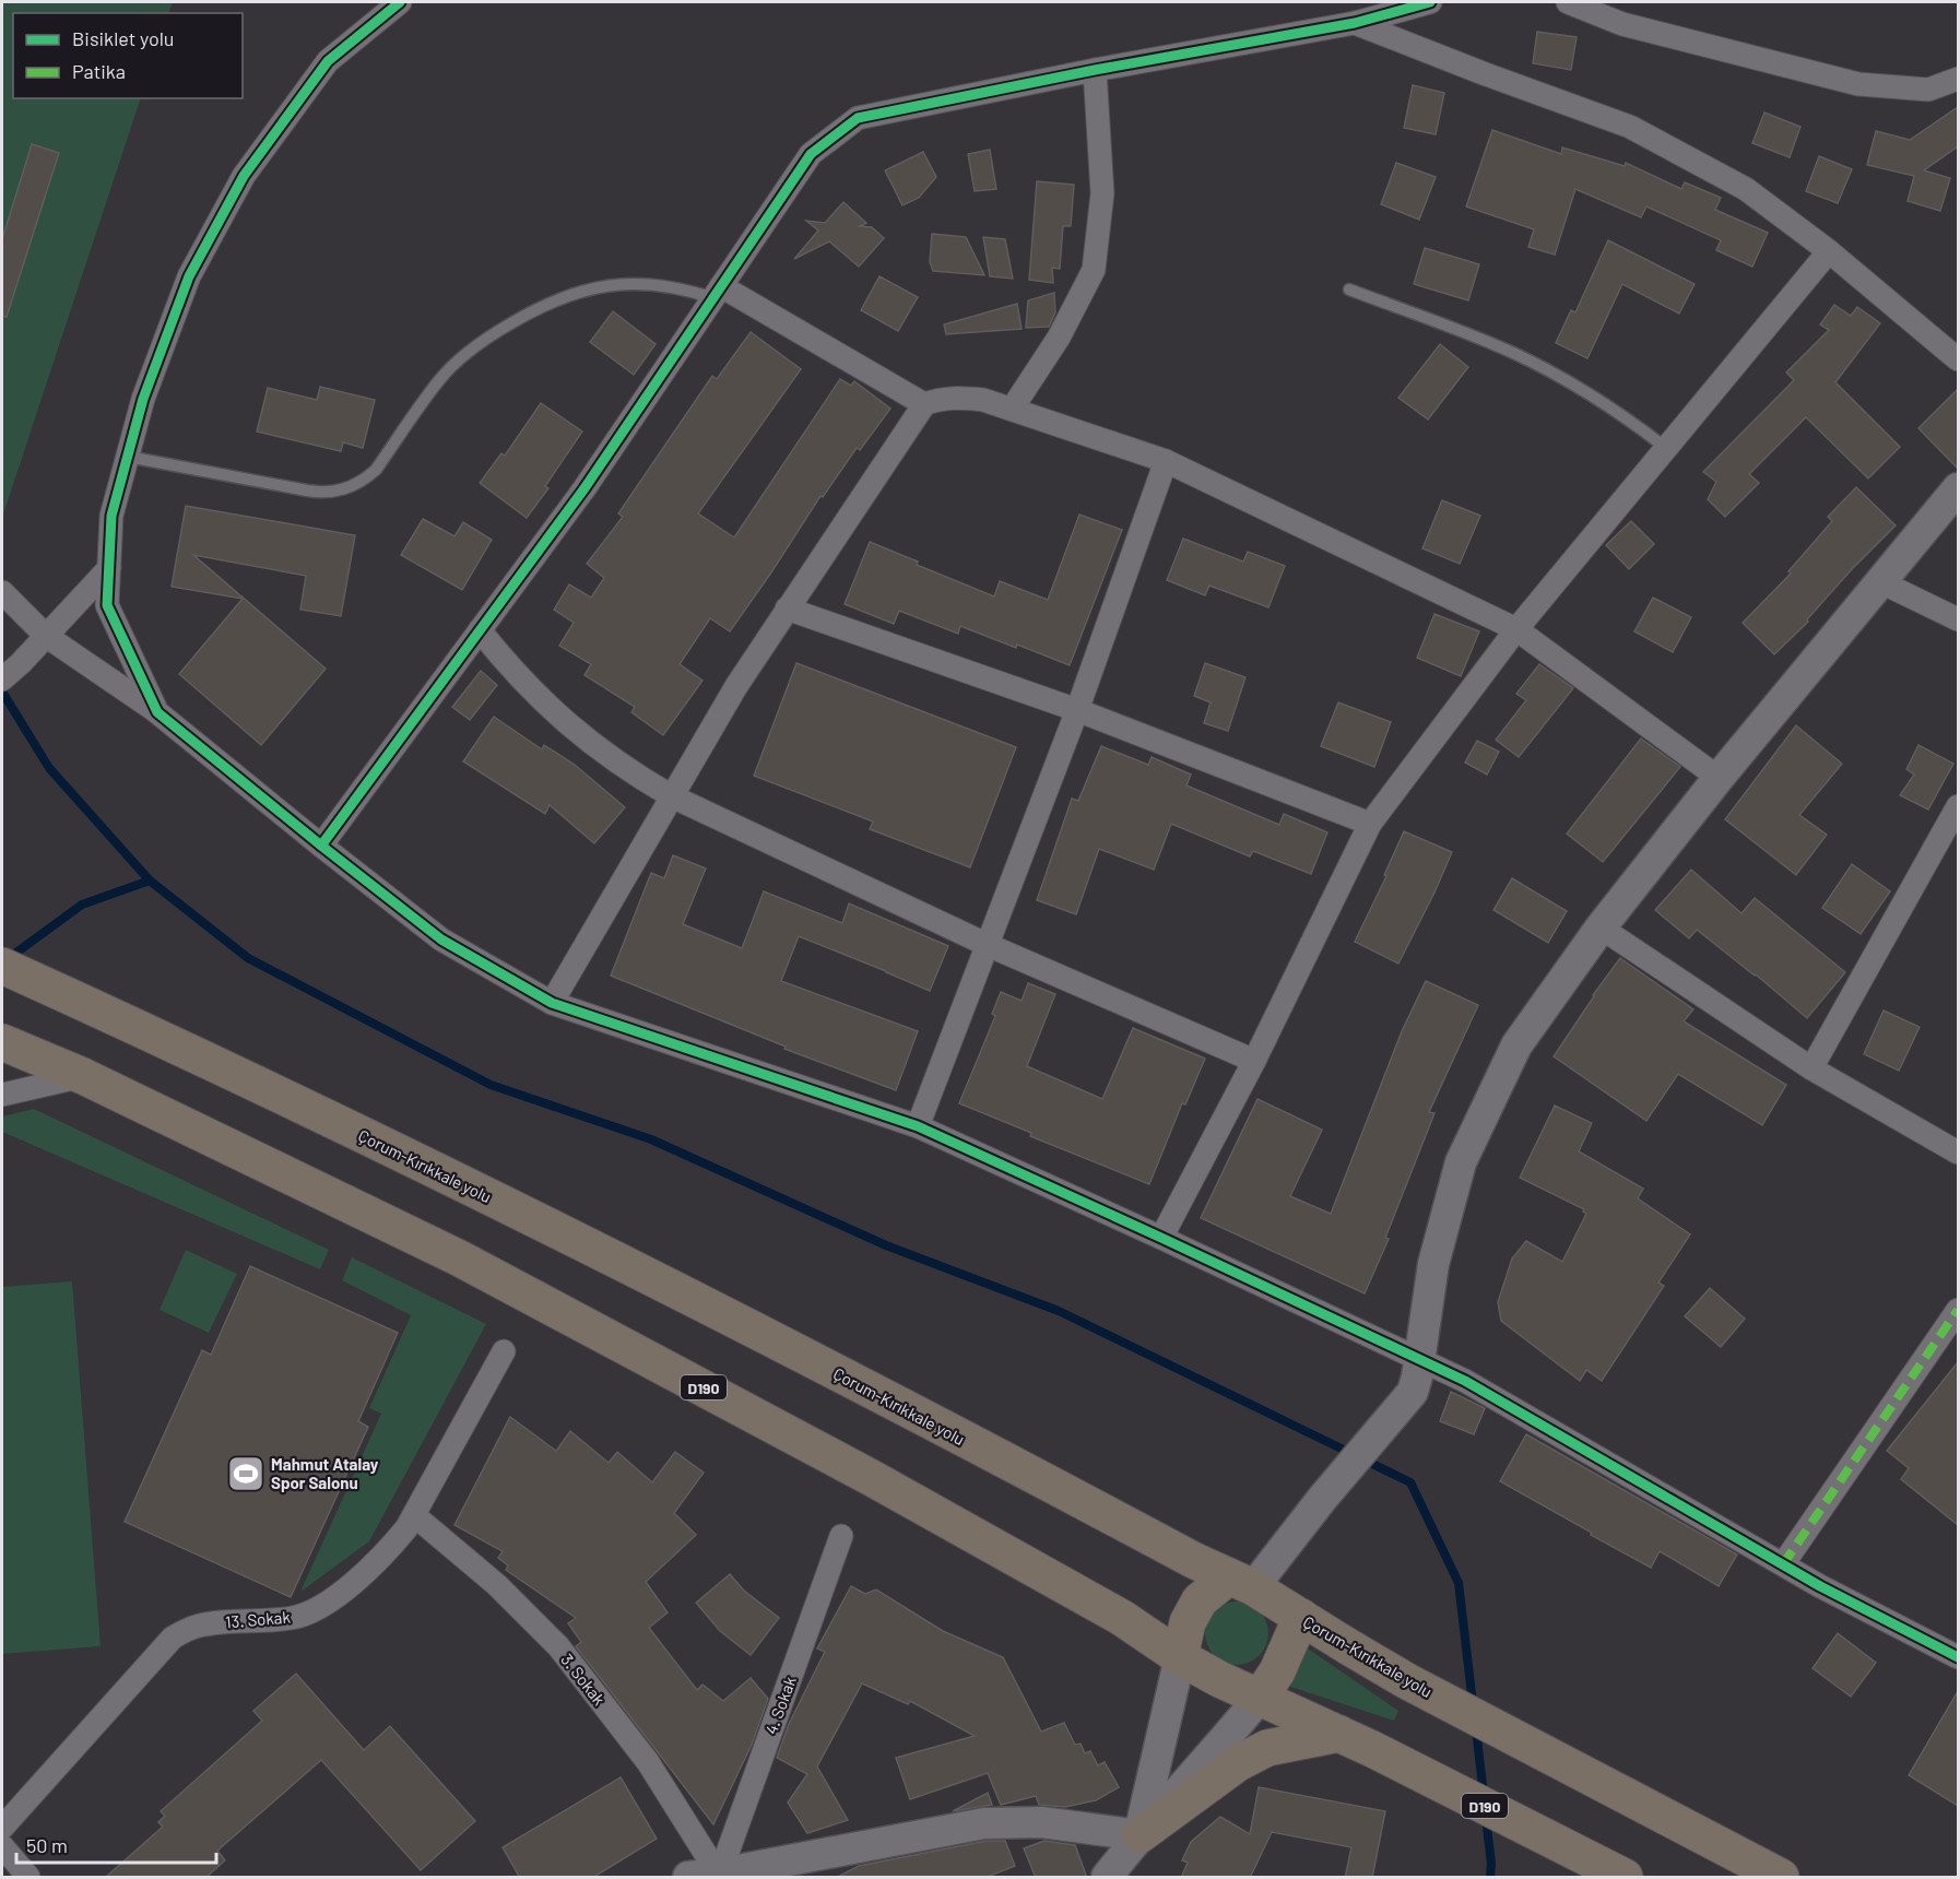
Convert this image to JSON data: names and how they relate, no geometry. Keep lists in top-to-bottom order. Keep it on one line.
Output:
{"streets":{"highway":["Çorum-Kırıkkale yolu","D190"],"street":["13. Sokak","3. Sokak","4. Sokak"]},"crossings":[["Çorum-Kırıkkale yolu","D190"],["13. Sokak","3. Sokak"],["3. Sokak","4. Sokak"]],"places":{"sports":["Mahmut Atalay Spor Salonu"]},"legend":["Bisiklet yolu","Patika"],"scale_bar":"50 m"}
